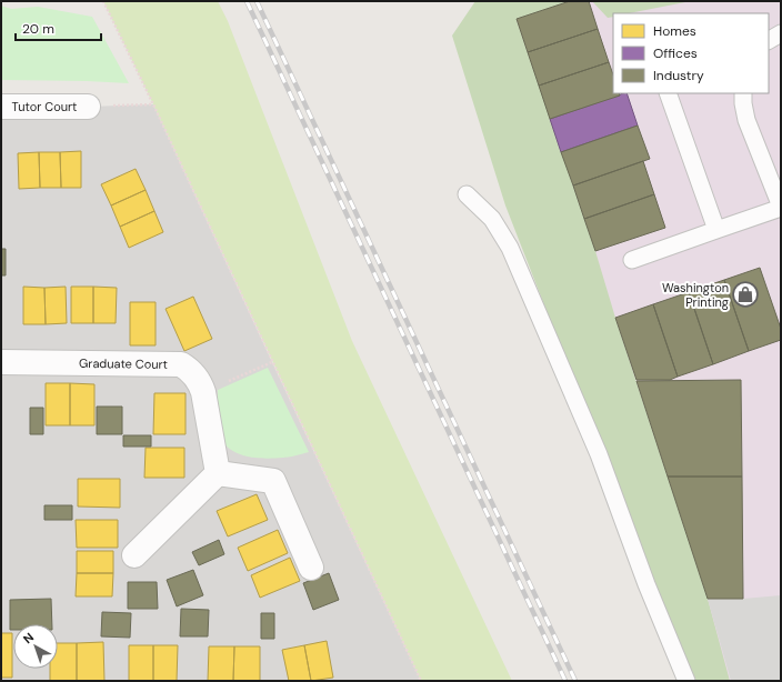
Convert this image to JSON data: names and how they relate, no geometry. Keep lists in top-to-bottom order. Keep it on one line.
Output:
{"streets":{"street":["Tutor Court","Graduate Court"]},"places":{"shop":["Washington Printing"]},"legend":["Homes","Offices","Industry"],"scale_bar":"20 m","north":"top left"}
